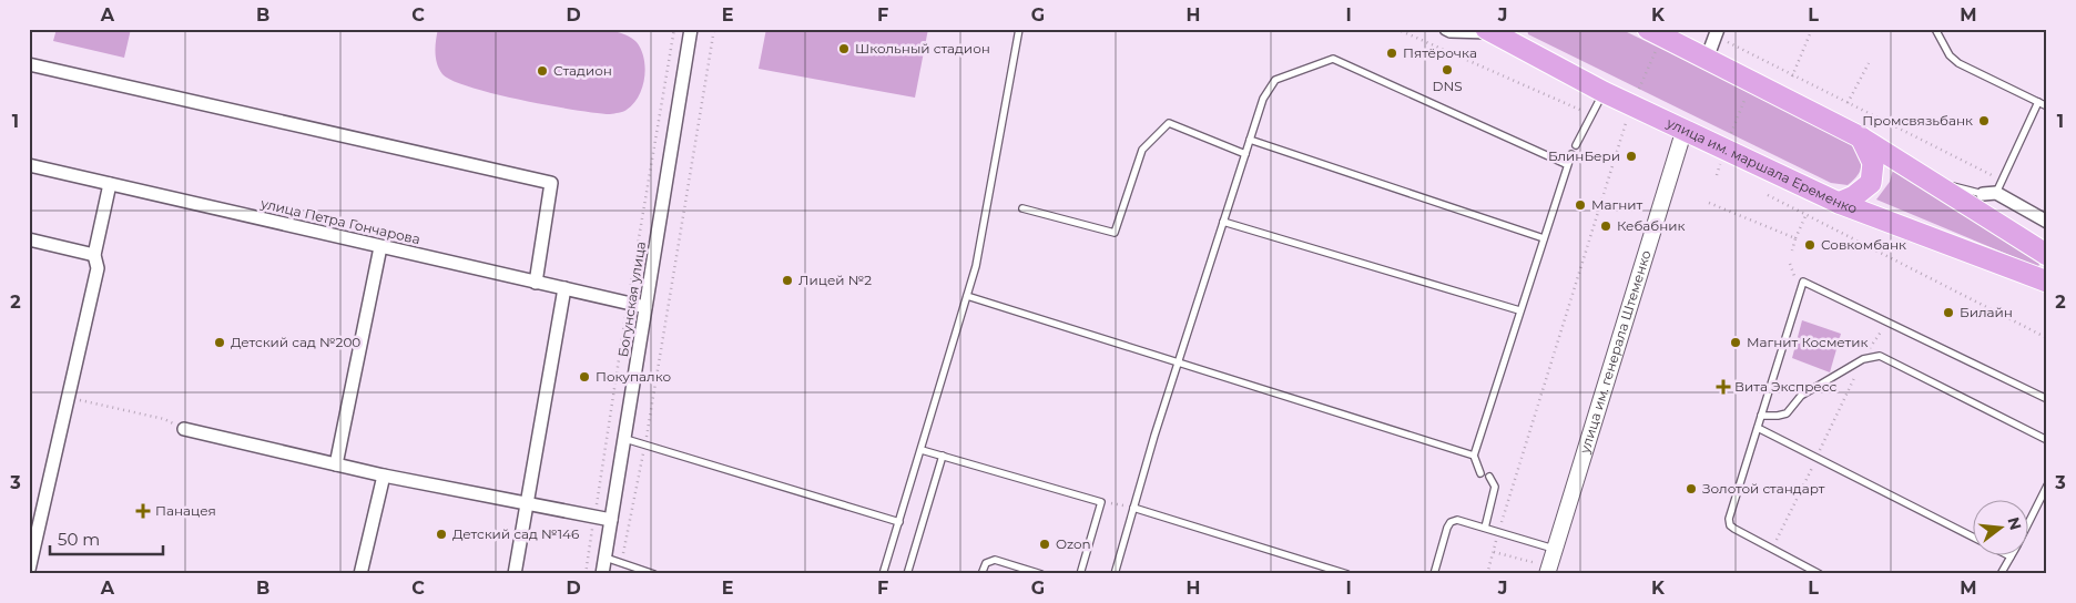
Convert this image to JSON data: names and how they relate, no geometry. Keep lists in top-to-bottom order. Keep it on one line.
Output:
{"streets":{"highway":["улица им. маршала Еременко"],"street":["улица Петра Гончарова","Богунская улица","улица им. генерала Штеменко"]},"crossings":[["улица им. маршала Еременко","улица им. генерала Штеменко"],["улица Петра Гончарова","Богунская улица"]],"places":{"other":["Школьный стадион","Пятёрочка","DNS","Стадион","Промсвязьбанк","БлинБери","Магнит","Кебабник","Совкомбанк","Лицей №2","Билайн","Детский сад №200","Магнит Косметик","Покупалко","Золотой стандарт","Детский сад №146","Ozon"],"health":["Вита Экспресс","Панацея"]},"scale_bar":"50 m","north":"right","grid":{"columns":["A","B","C","D","E","F","G","H","I","J","K","L","M"],"rows":["1","2","3"]}}
